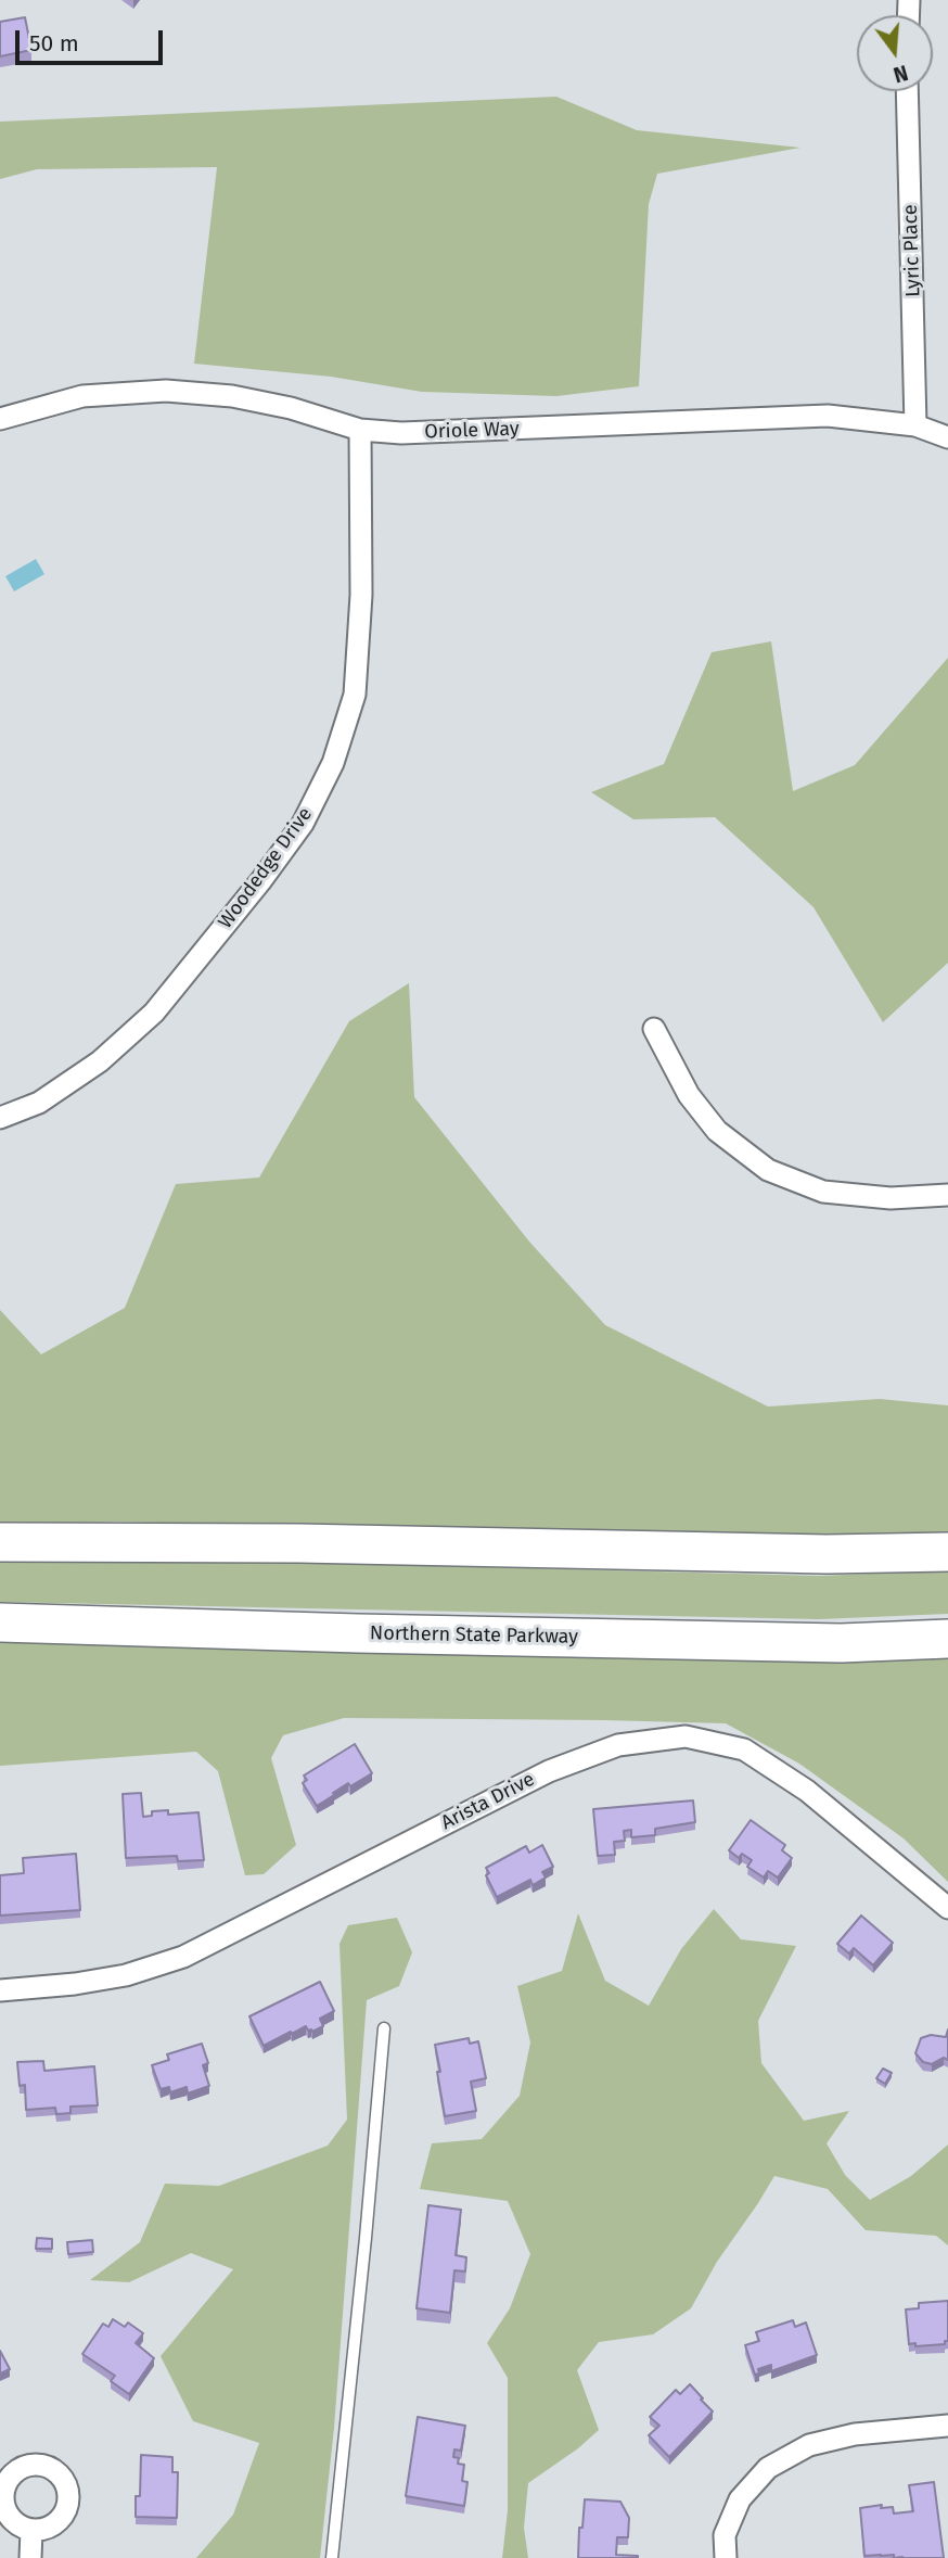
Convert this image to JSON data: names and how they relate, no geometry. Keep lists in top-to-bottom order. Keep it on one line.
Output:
{"streets":{"highway":["Northern State Parkway"],"street":["Lyric Place","Oriole Way","Woodedge Drive","Arista Drive"]},"crossings":[["Lyric Place","Oriole Way"],["Oriole Way","Woodedge Drive"]],"scale_bar":"50 m","north":"bottom"}
